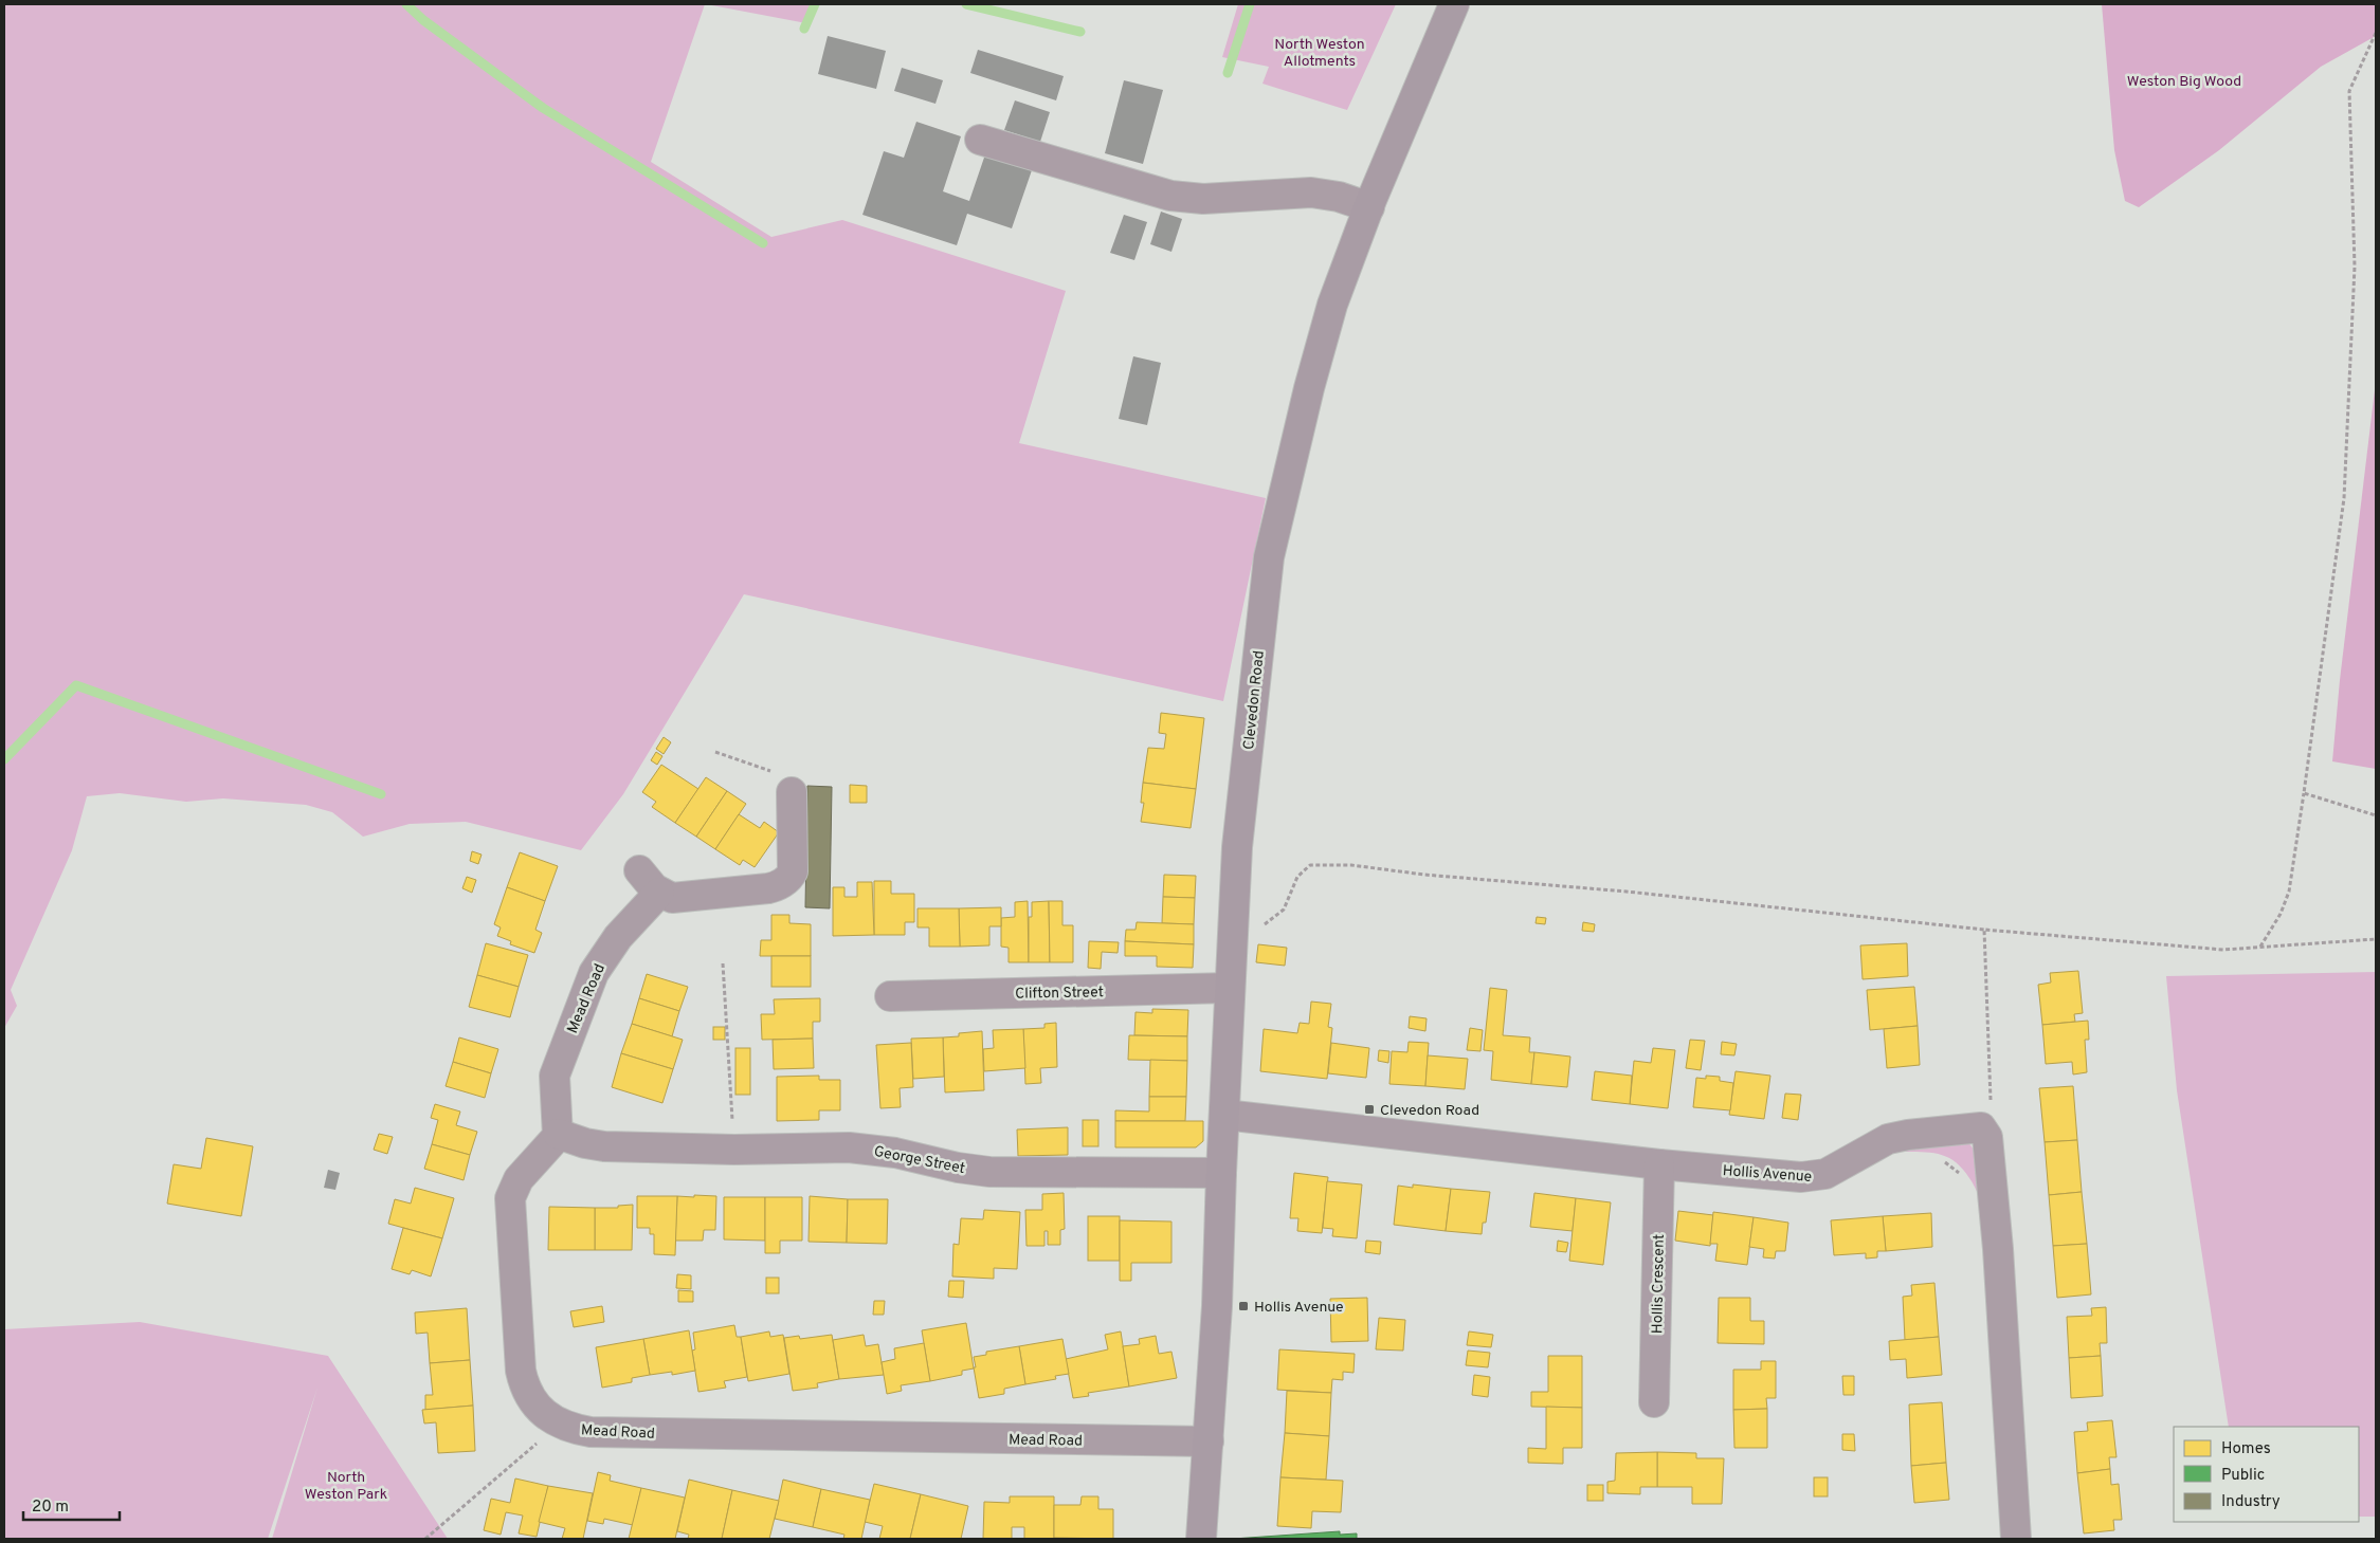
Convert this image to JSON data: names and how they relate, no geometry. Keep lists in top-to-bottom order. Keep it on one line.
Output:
{"streets":{"main road":["Clevedon Road"],"street":["Clifton Street","Mead Road","George Street","Hollis Avenue","Hollis Crescent"]},"crossings":[["Clevedon Road","Clifton Street"],["Clevedon Road","Mead Road"],["Clevedon Road","George Street"],["Clevedon Road","Hollis Avenue"],["Mead Road","George Street"],["Hollis Avenue","Hollis Crescent"]],"parks":["North Weston Allotments","Weston Big Wood","North Weston Park"],"places":{"transit":["Clevedon Road","Hollis Avenue"]},"legend":["Homes","Public","Industry"],"scale_bar":"20 m"}
